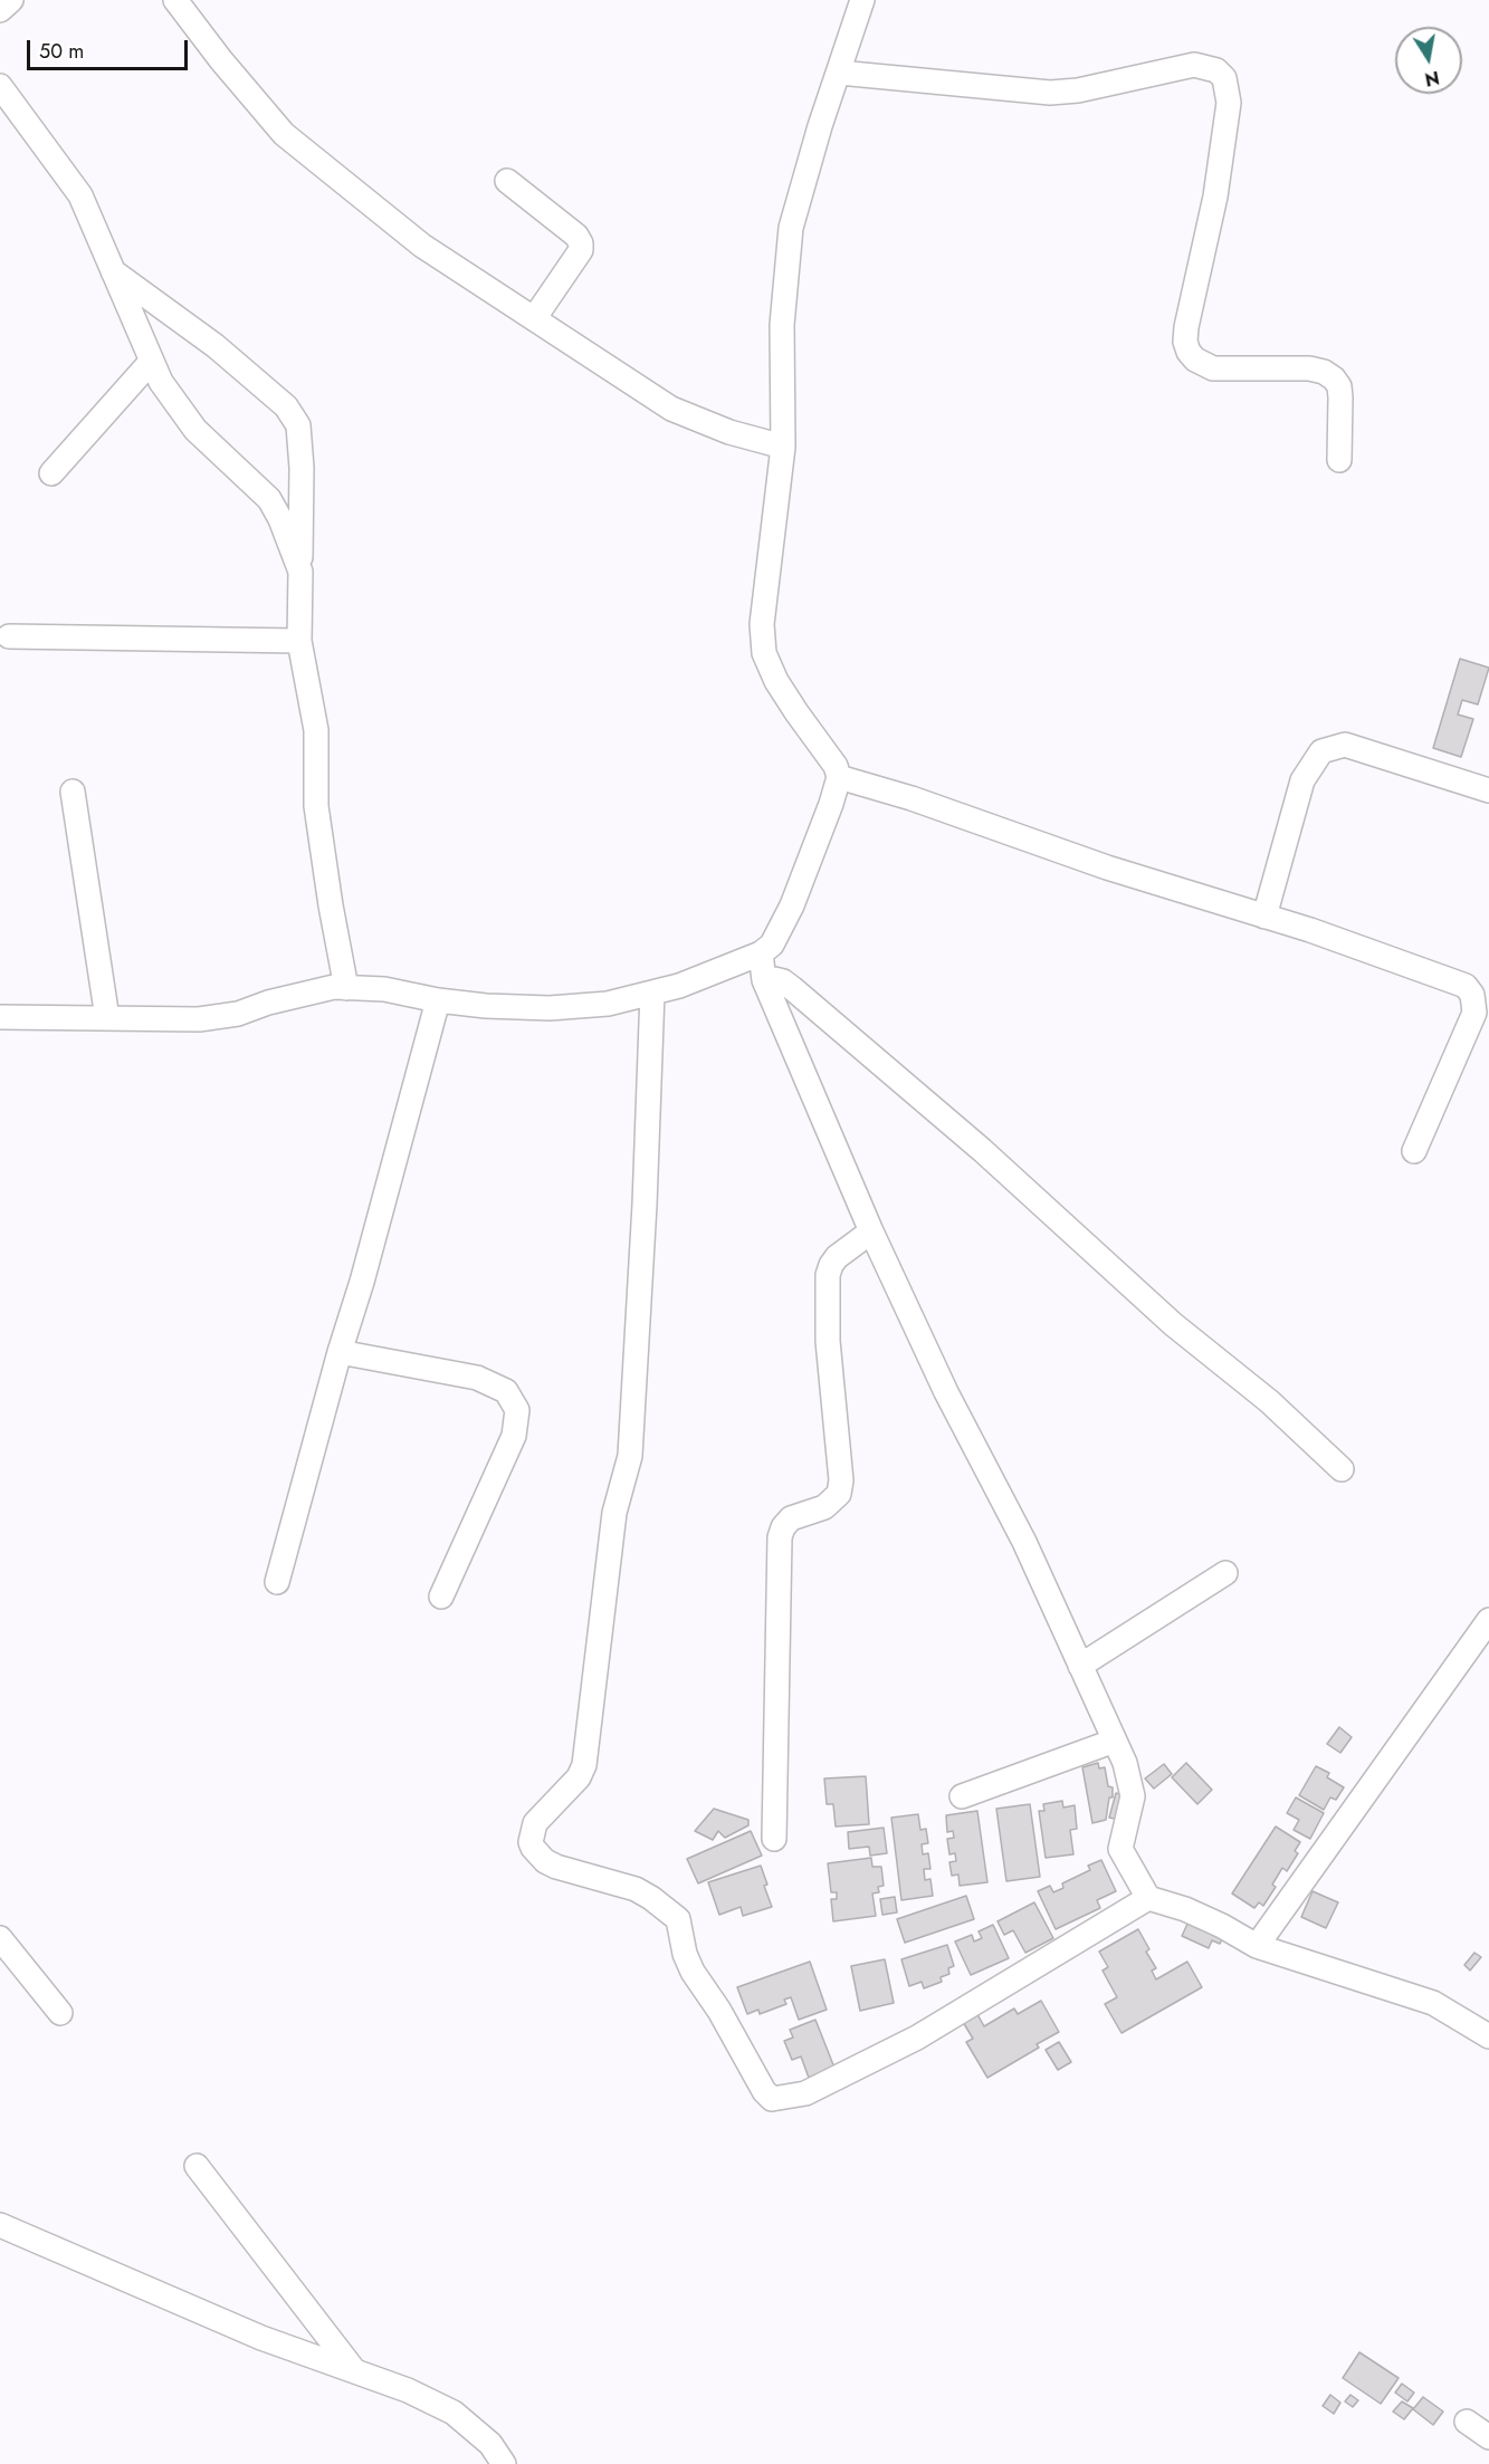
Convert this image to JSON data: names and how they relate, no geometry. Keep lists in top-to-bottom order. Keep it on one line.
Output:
{"scale_bar":"50 m","north":"bottom"}
